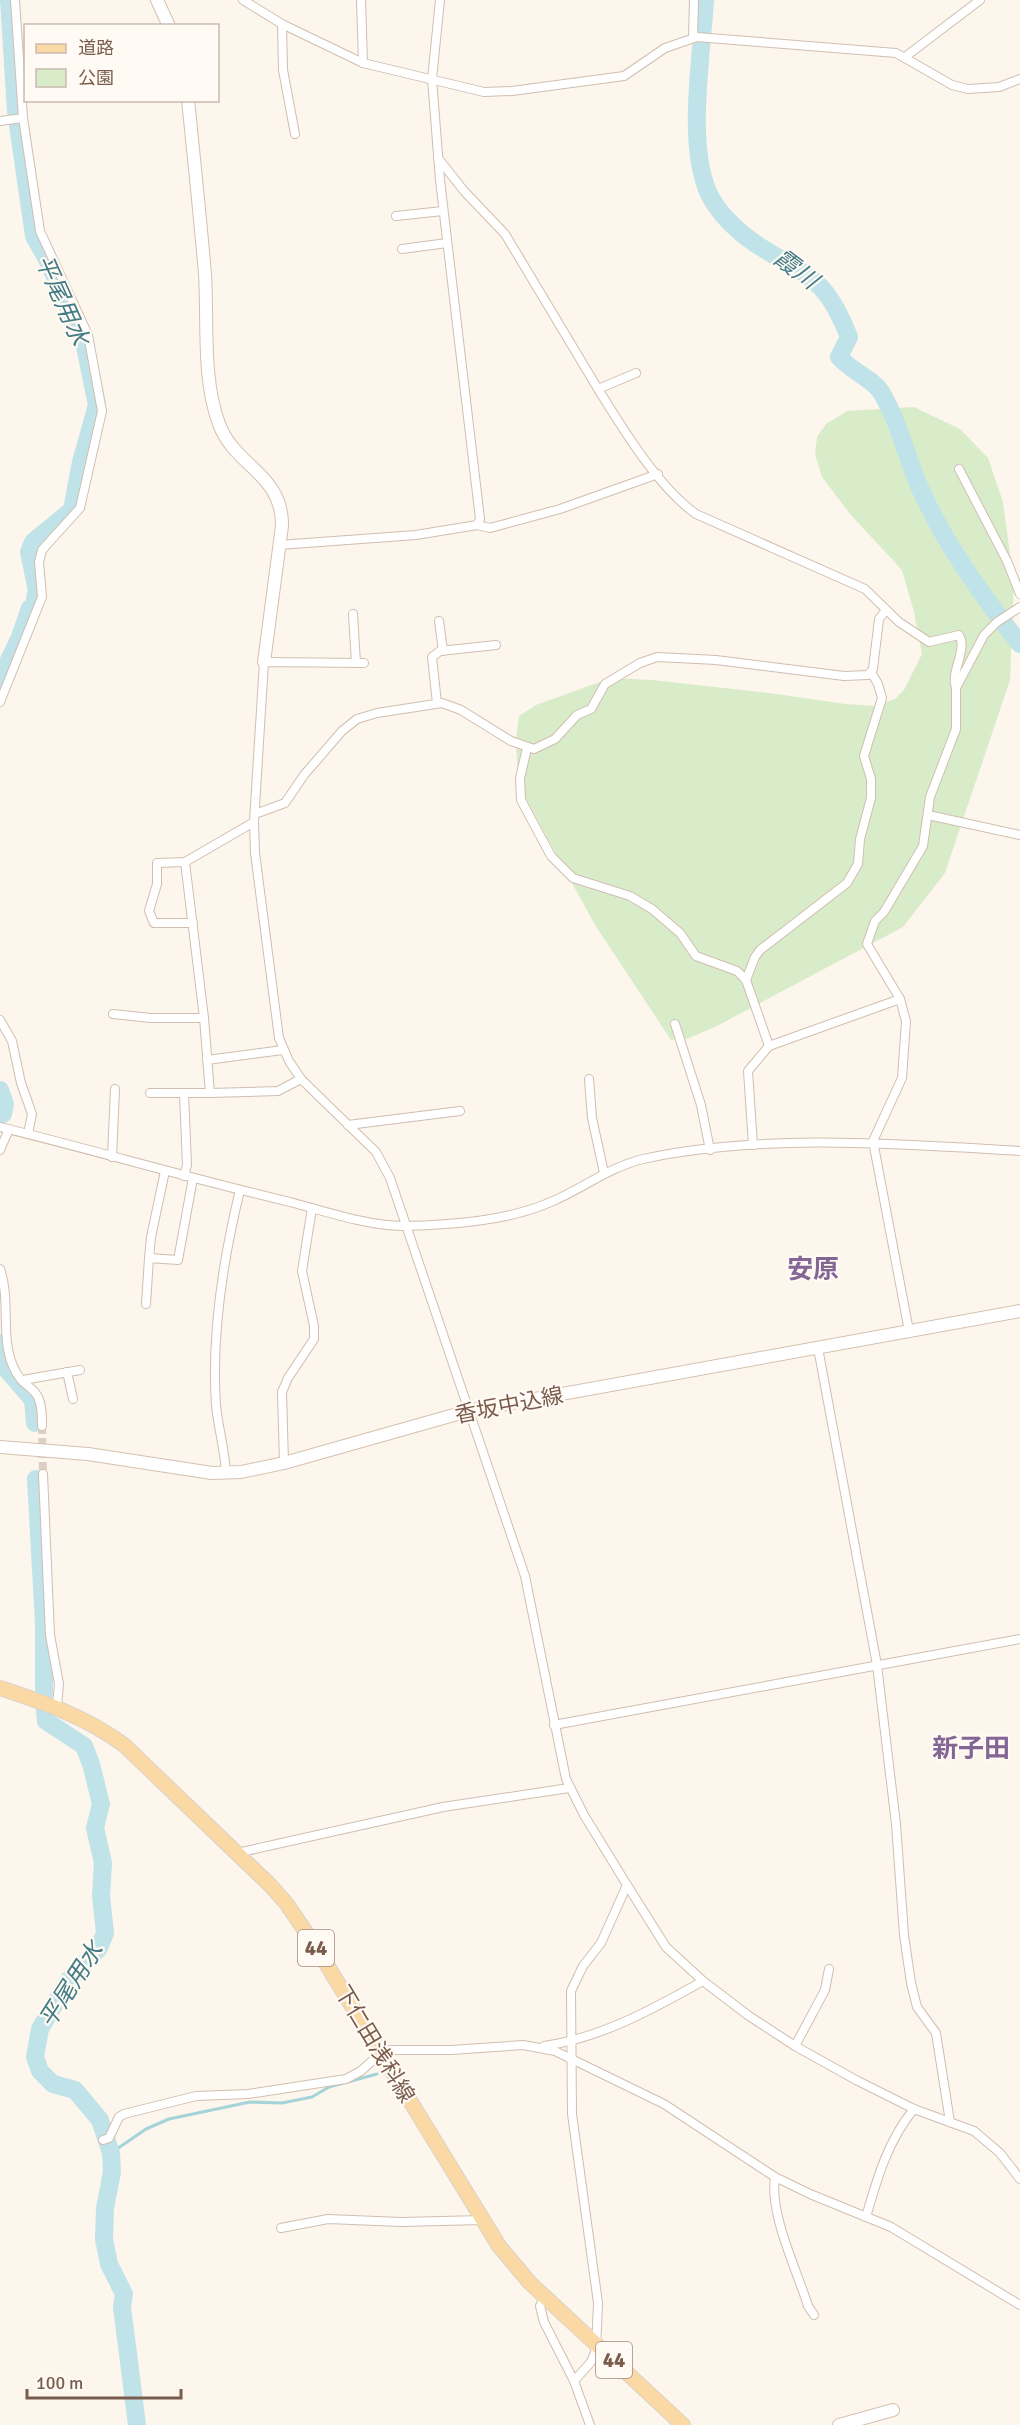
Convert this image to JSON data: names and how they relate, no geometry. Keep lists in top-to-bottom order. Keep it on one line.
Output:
{"streets":{"main road":["香坂中込線","44","下仁田浅科線"]},"districts":["安原","新子田"],"water":["霞川","平尾用水"],"legend":["道路","公園"],"scale_bar":"100 m"}
